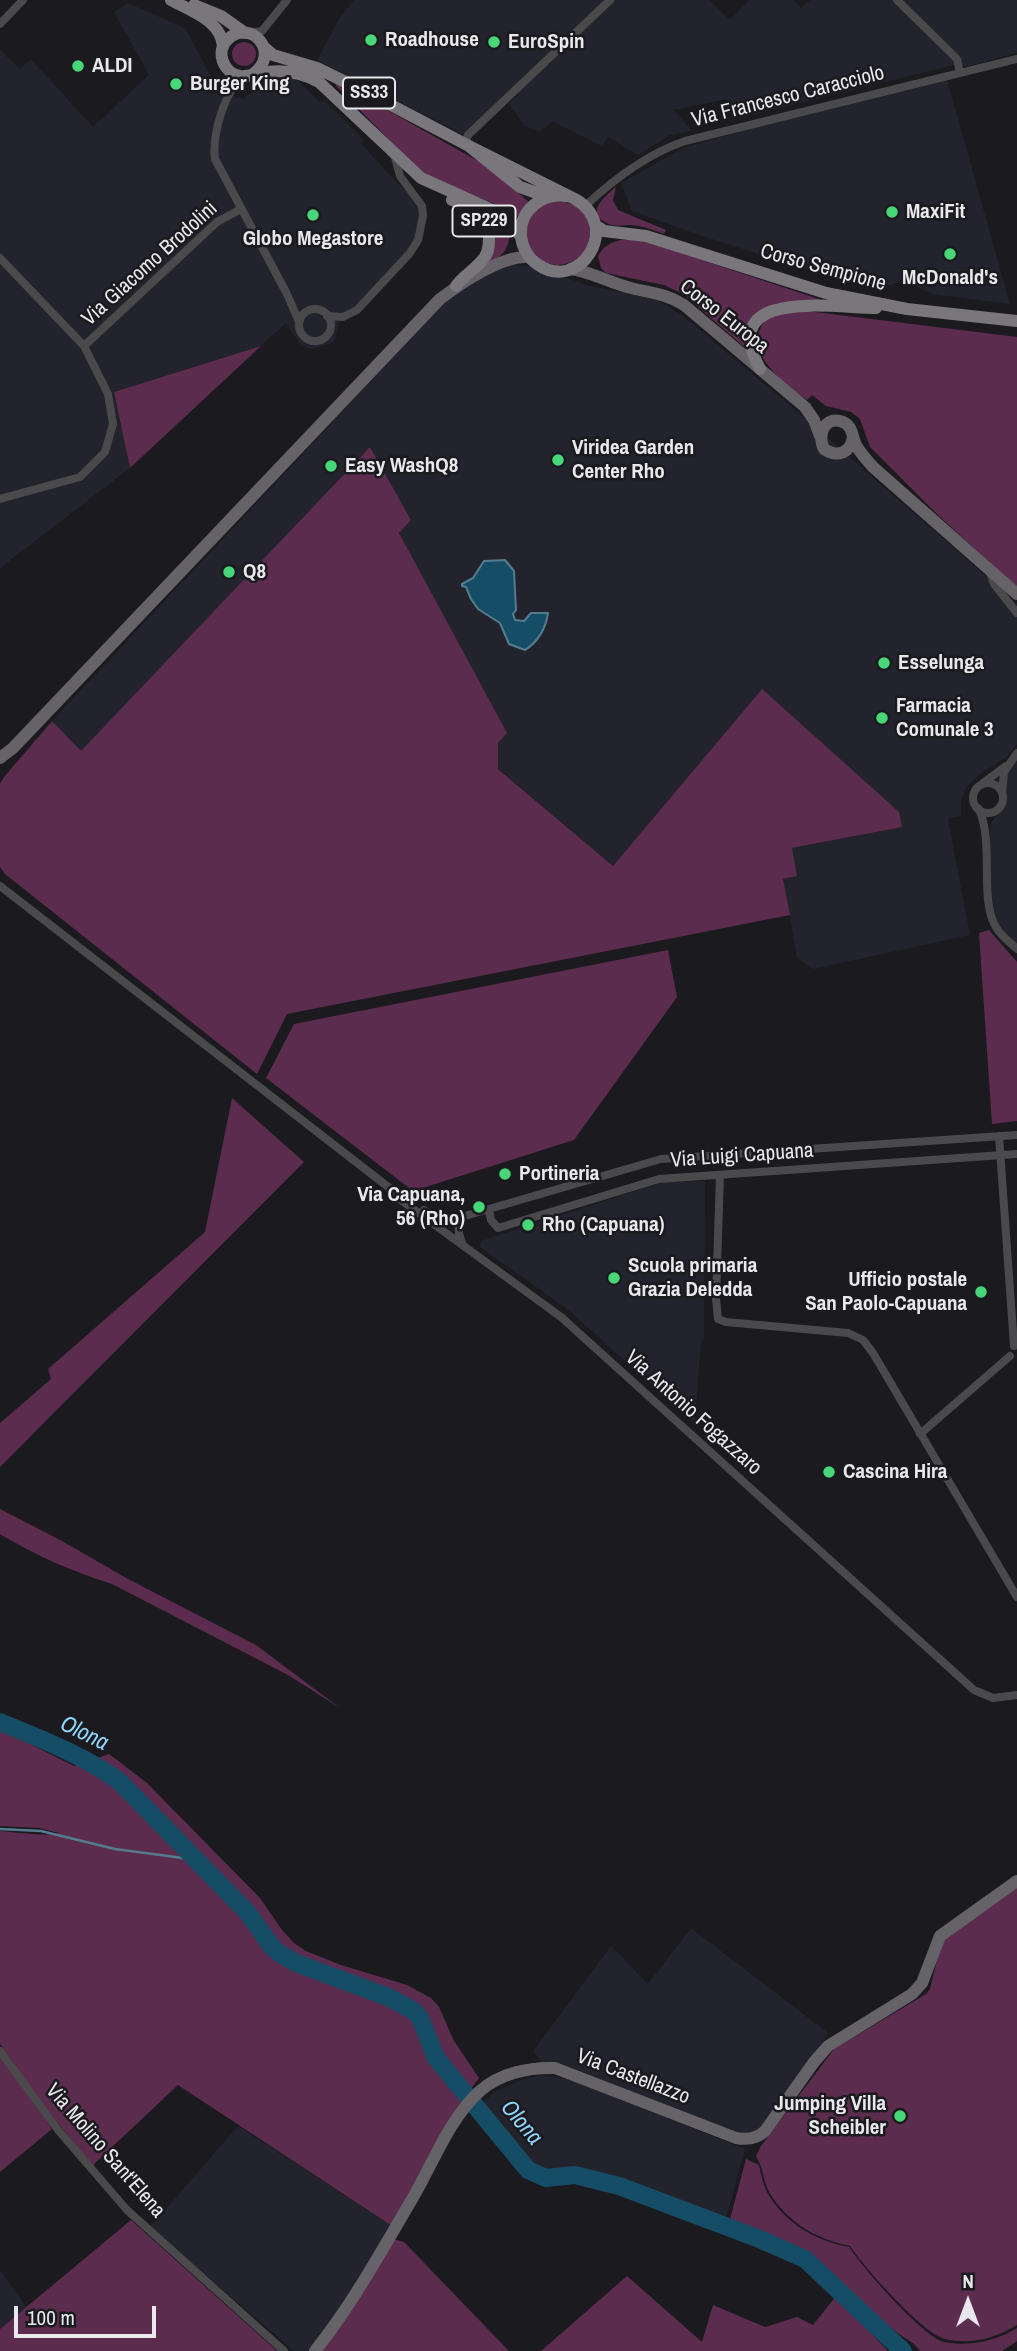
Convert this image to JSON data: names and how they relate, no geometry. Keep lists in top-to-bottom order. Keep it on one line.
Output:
{"streets":{"main road":["SS33","SP229","Corso Sempione","Corso Europa","Via Castellazzo"],"street":["Via Francesco Caracciolo","Via Giacomo Brodolini","Via Luigi Capuana","Via Antonio Fogazzaro","Via Molino Sant'Elena"]},"crossings":[["SS33","Via Francesco Caracciolo"],["SS33","SP229"],["SS33","Via Giacomo Brodolini"],["SS33","Corso Sempione"],["SS33","Corso Europa"],["Via Francesco Caracciolo","SP229"],["Via Francesco Caracciolo","Corso Sempione"],["Via Francesco Caracciolo","Corso Europa"],["SP229","Corso Sempione"],["SP229","Corso Europa"],["Corso Sempione","Corso Europa"]],"water":["Olona"],"places":["Roadhouse","EuroSpin","ALDI","Burger King","MaxiFit","Globo Megastore","McDonald's","Viridea Garden Center Rho","Easy WashQ8","Q8","Esselunga","Farmacia Comunale 3","Portineria","Via Capuana, 56 (Rho)","Rho (Capuana)","Scuola primaria Grazia Deledda","Ufficio postale San Paolo-Capuana","Cascina Hira","Jumping Villa Scheibler"],"scale_bar":"100 m","north":"top"}
